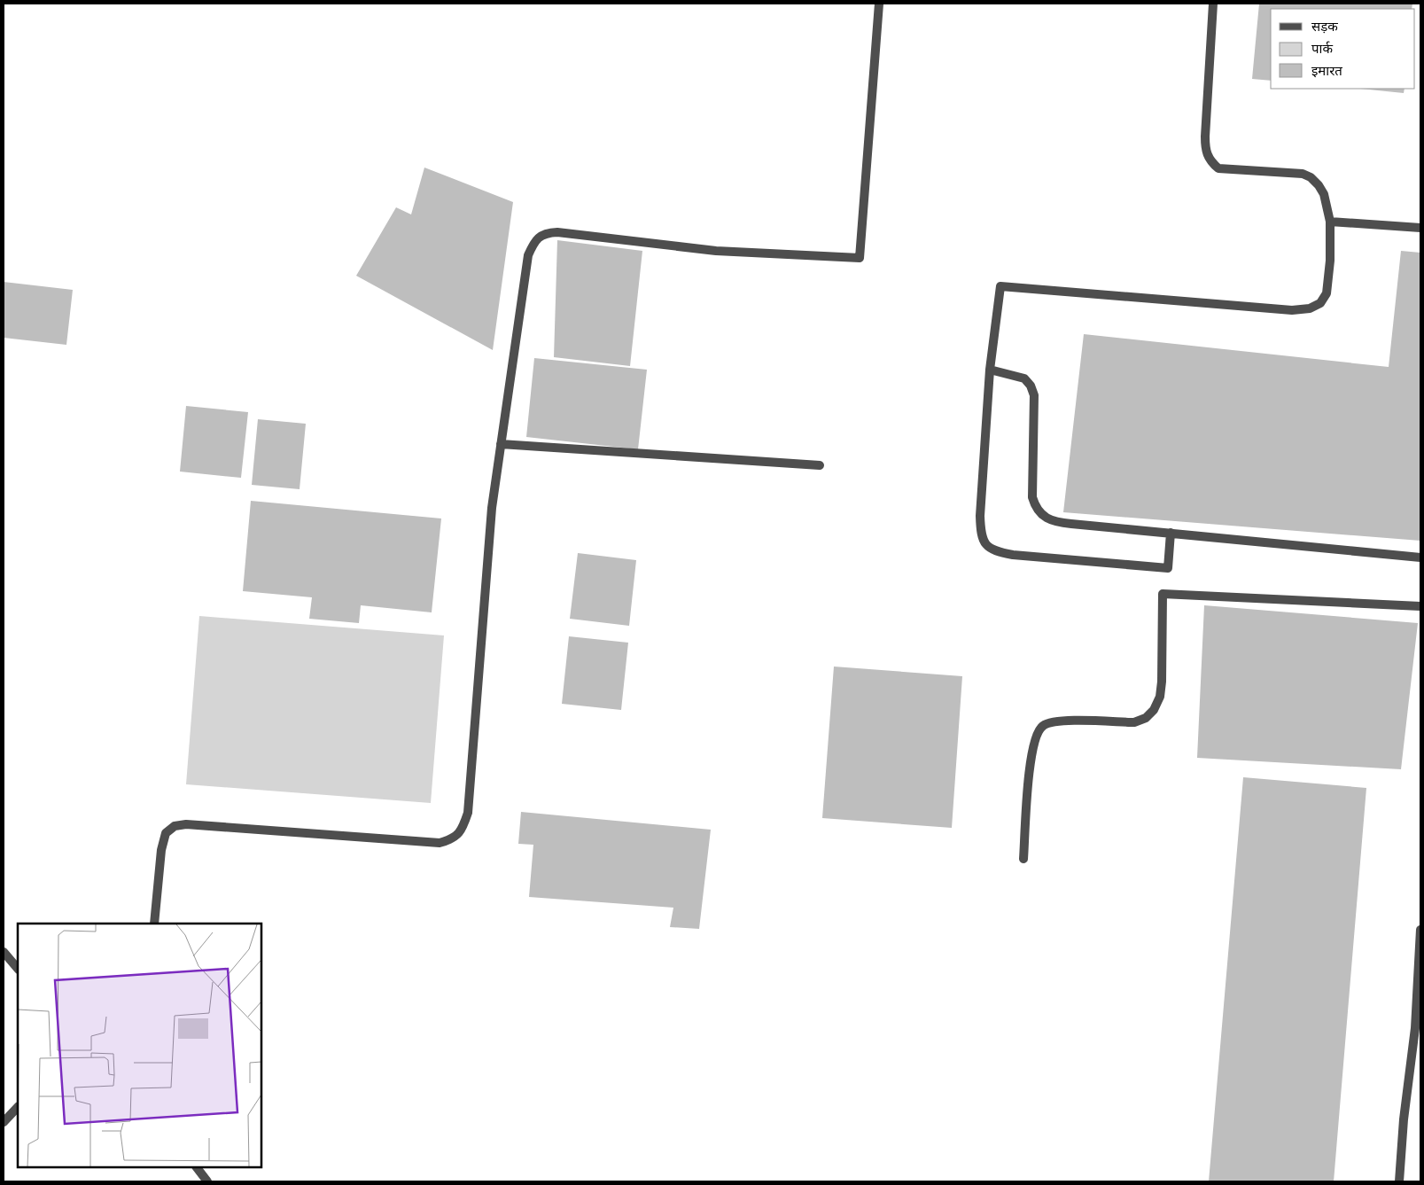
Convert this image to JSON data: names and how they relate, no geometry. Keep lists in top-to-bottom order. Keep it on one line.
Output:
{"legend":["सड़क","पार्क","इमारत"]}
